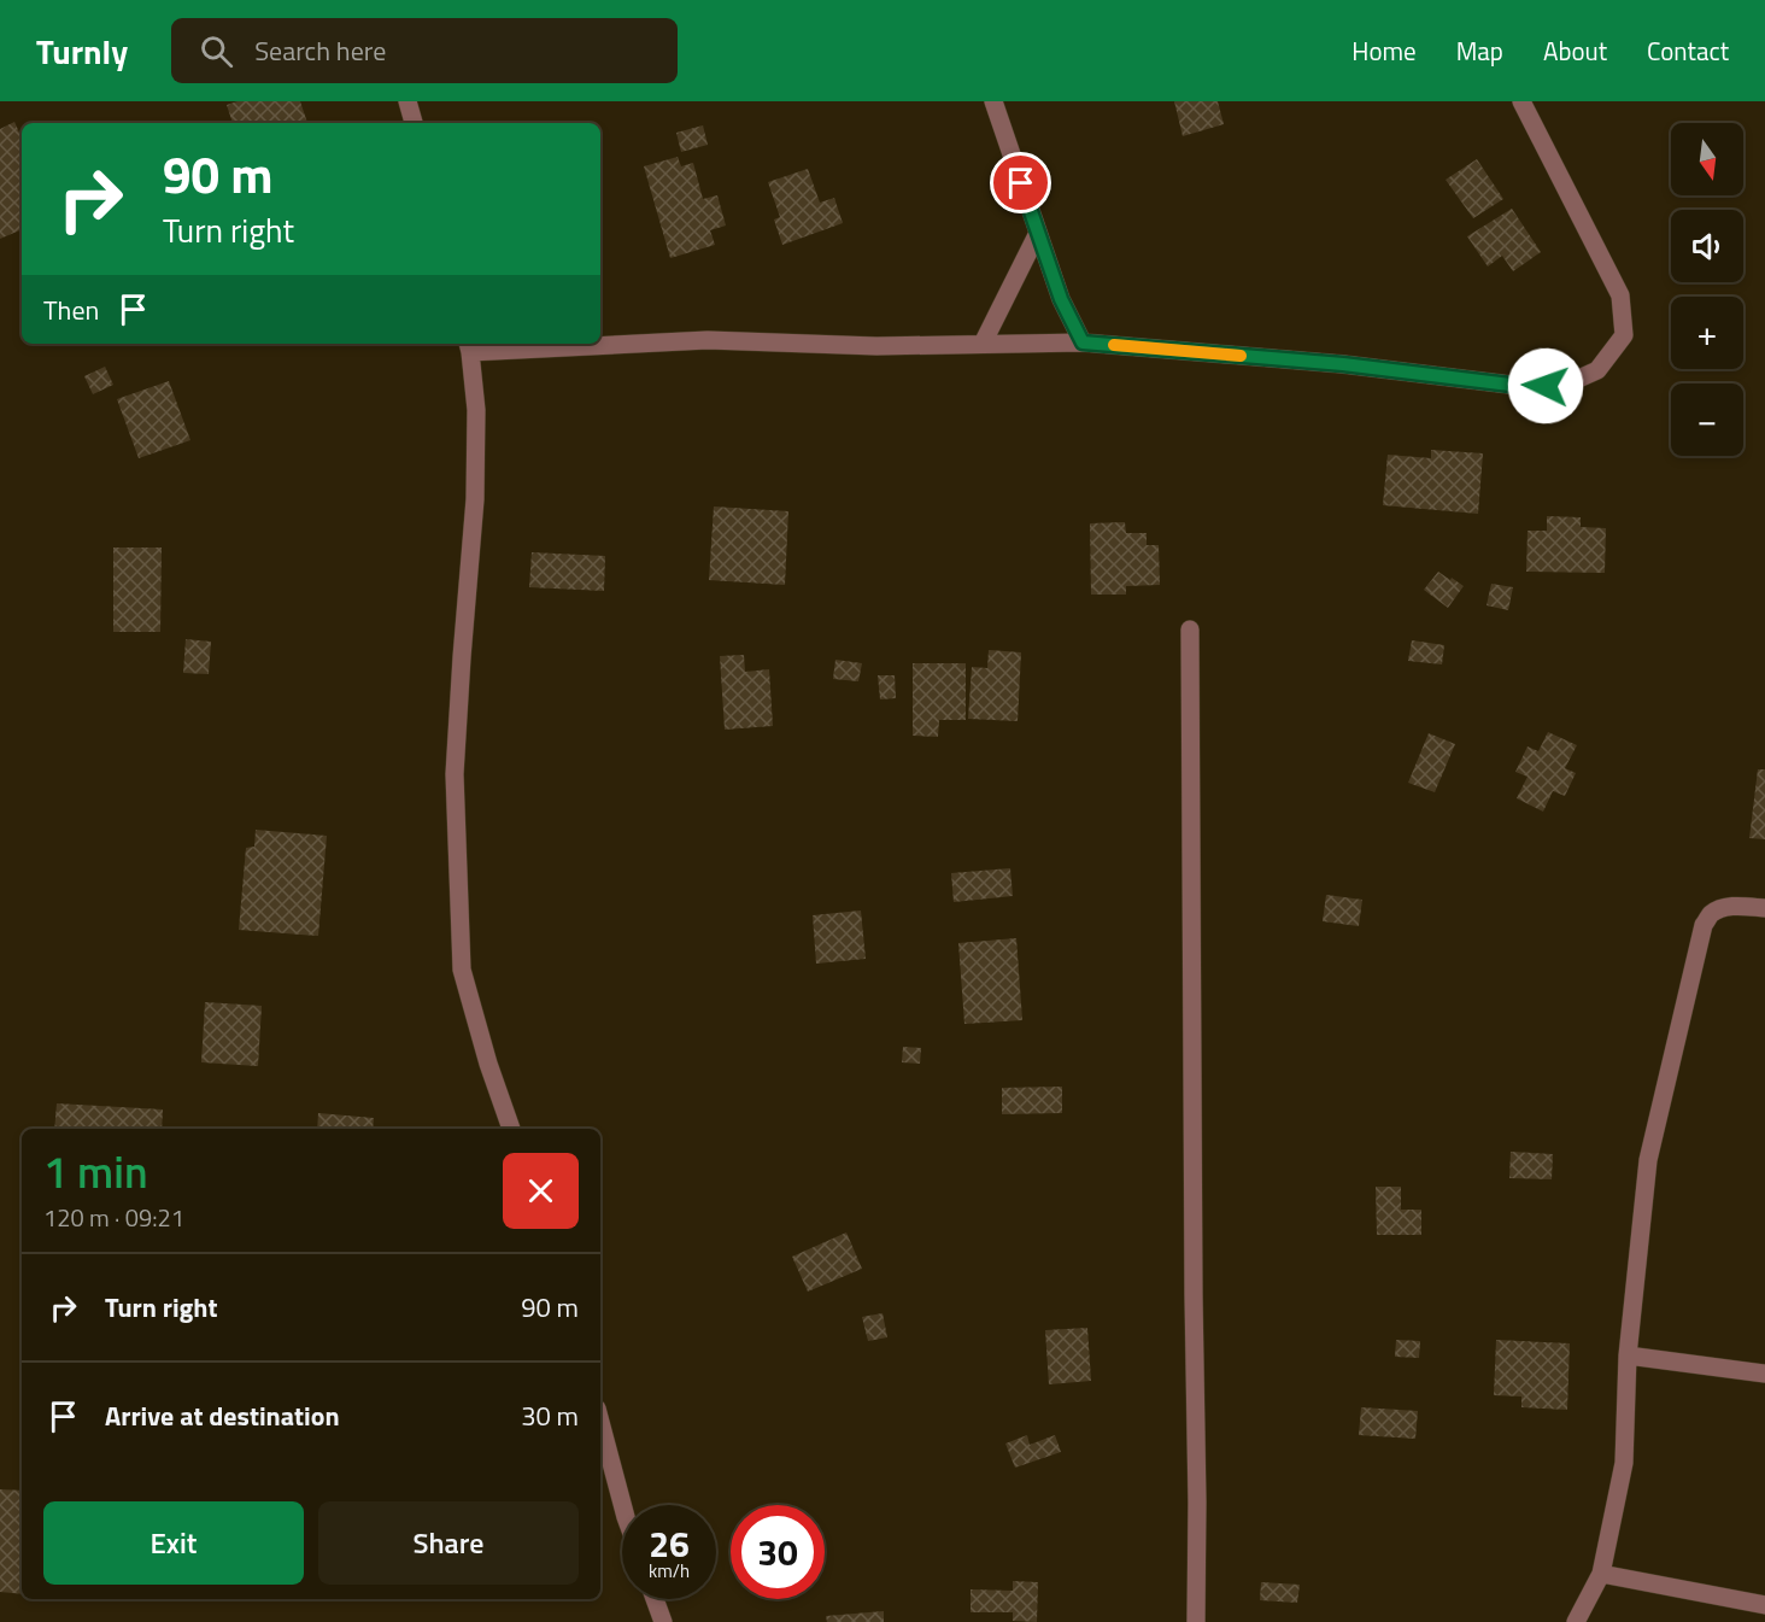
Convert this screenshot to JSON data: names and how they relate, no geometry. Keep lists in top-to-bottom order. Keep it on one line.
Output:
{"north":"bottom","page":{"header":"Turnly","search":"Search here","nav":["Home","Map","About","Contact"],"map_buttons":["+","−"],"turn":["90 m","Turn right"],"then":"Then","heading":["1 min","120 m · 09:21"],"list":[{"name":"Turn right","value":"90 m"},{"name":"Arrive at destination","value":"30 m"}],"buttons":["Exit","Share"],"speed":"26 km/h","limit":"30"}}
